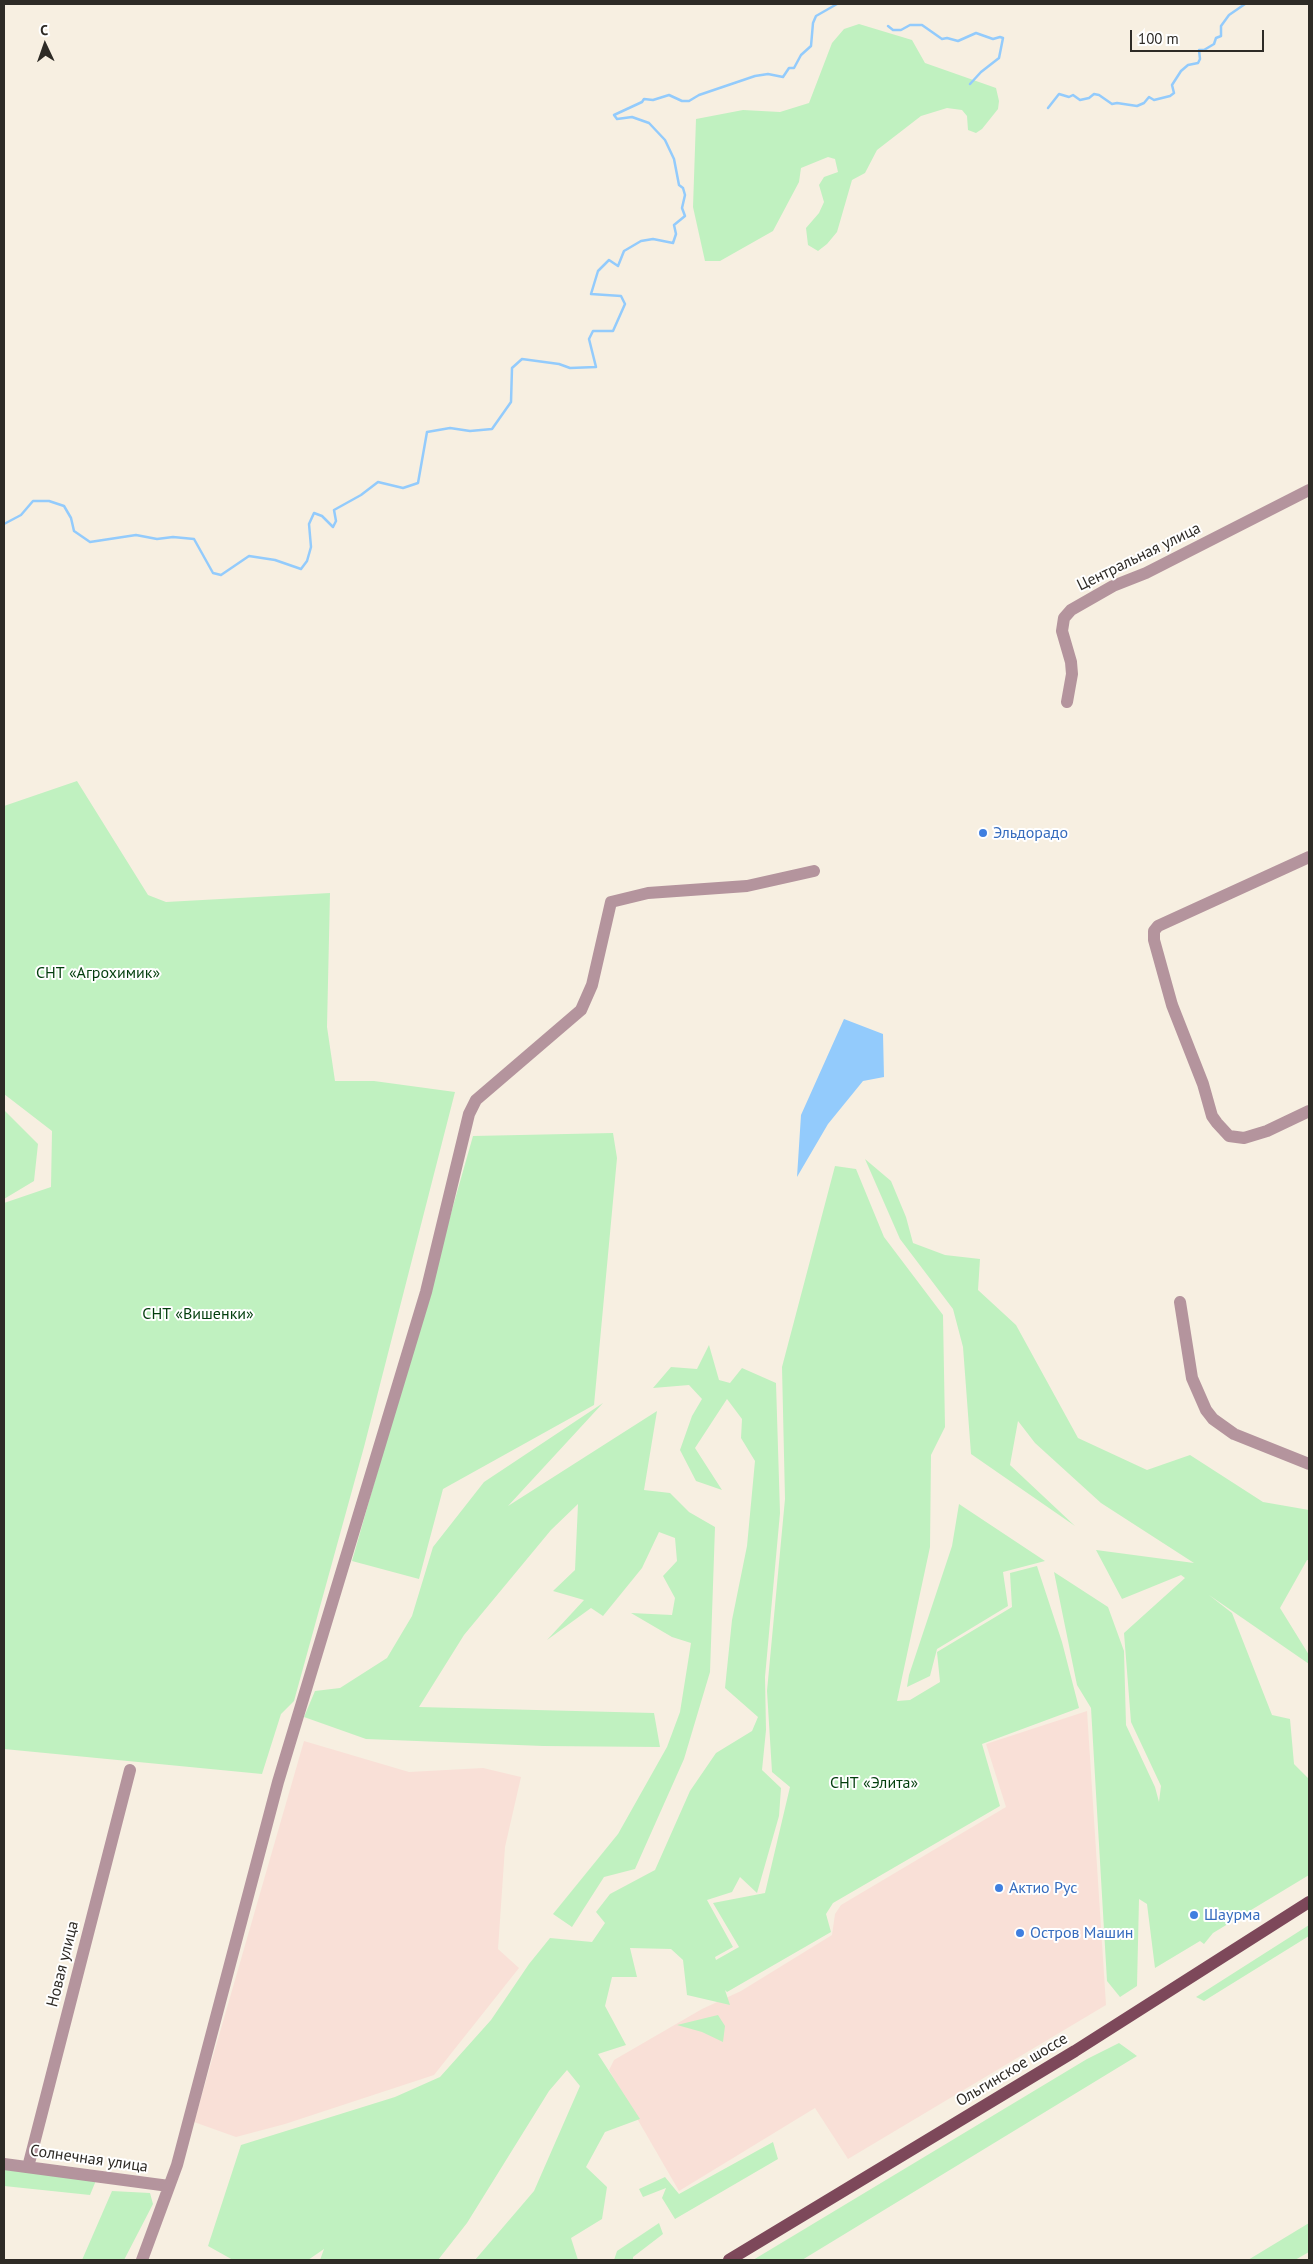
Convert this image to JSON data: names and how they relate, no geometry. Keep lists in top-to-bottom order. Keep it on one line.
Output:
{"streets":{"main road":["Ольгинское шоссе"],"street":["Центральная улица","Новая улица","Солнечная улица"]},"crossings":[["Новая улица","Солнечная улица"]],"parks":["СНТ «Агрохимик»","СНТ «Вишенки»","СНТ «Элита»"],"places":["Эльдорадо","Актио Рус","Шаурма","Остров Машин"],"scale_bar":"100 m","north":"top"}
